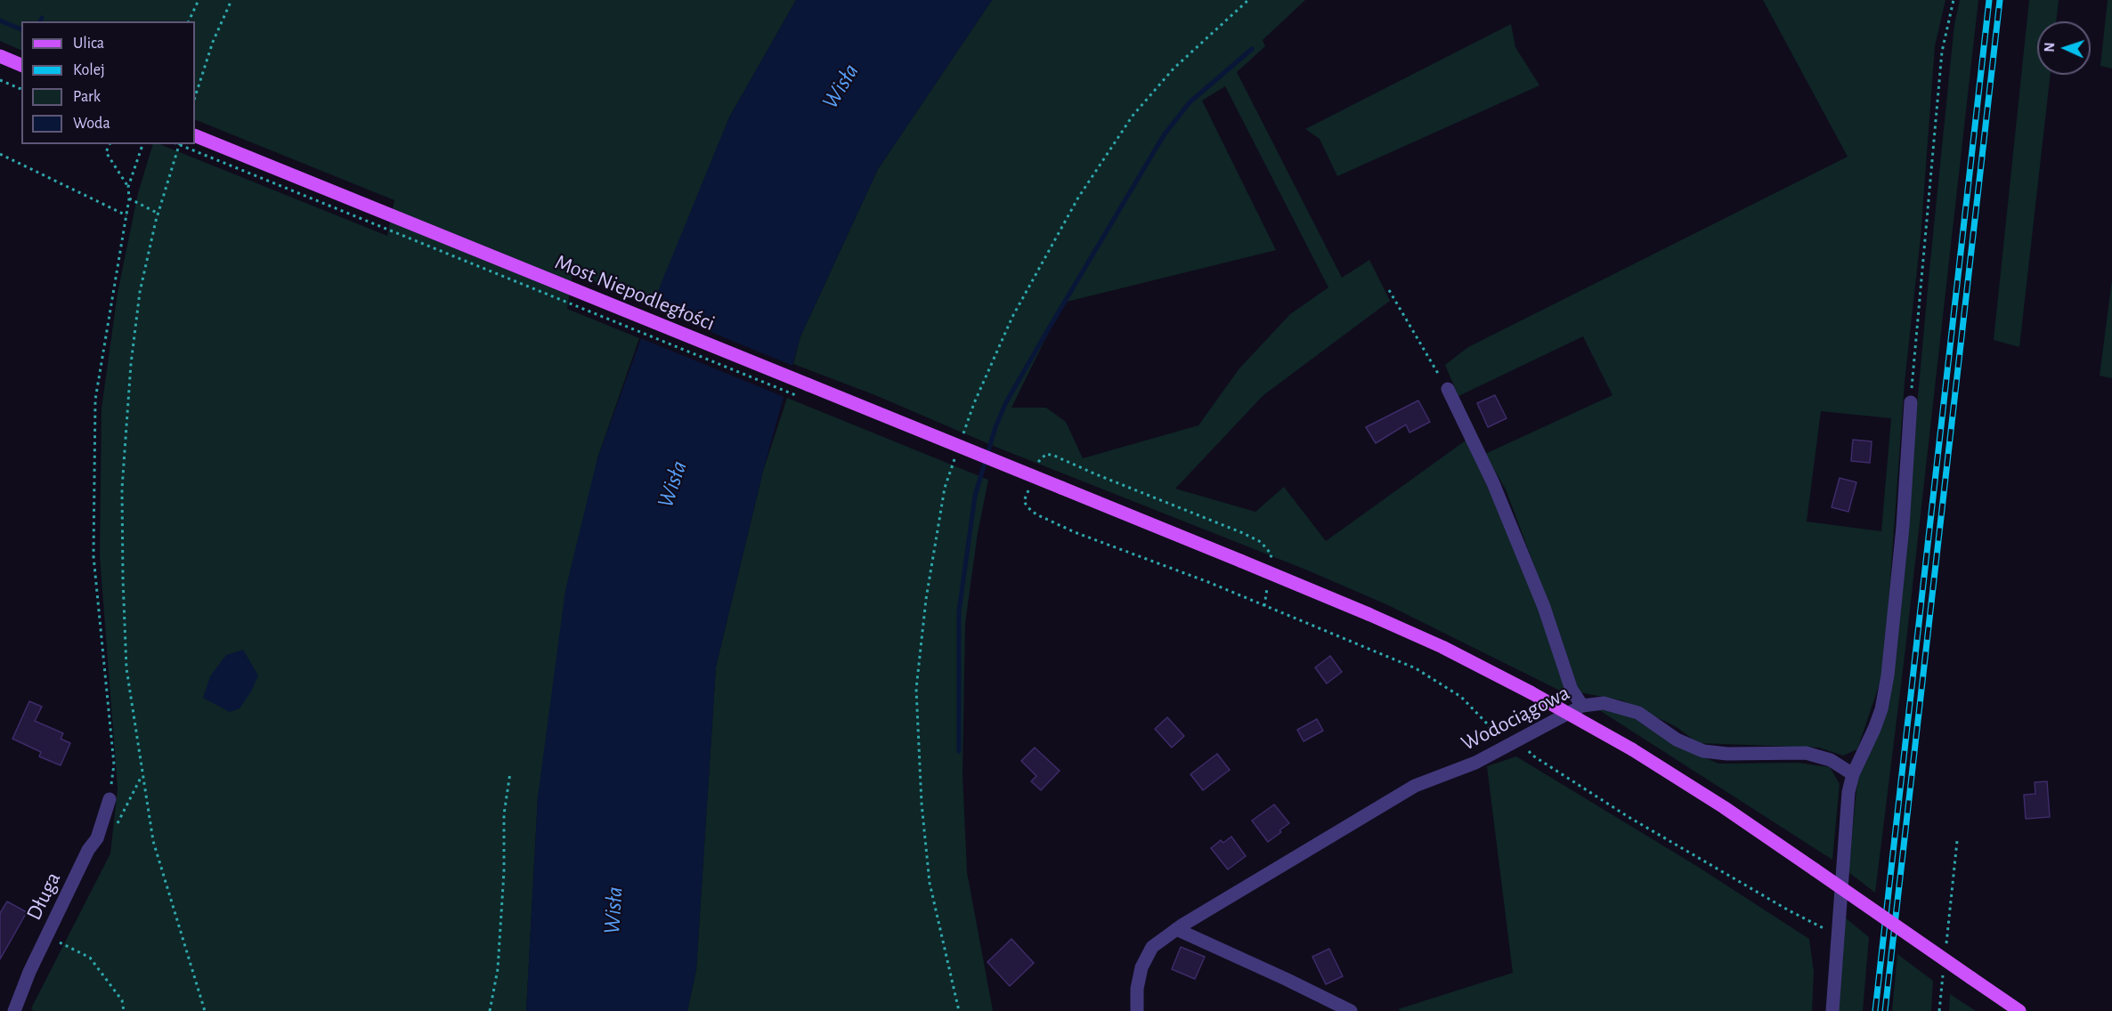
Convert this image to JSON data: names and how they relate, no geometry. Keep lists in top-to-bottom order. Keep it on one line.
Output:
{"streets":{"main road":["Most Niepodległości"],"street":["Wodociągowa","Długa"]},"water":["Wisła"],"legend":["Ulica","Kolej","Park","Woda"],"north":"left"}
